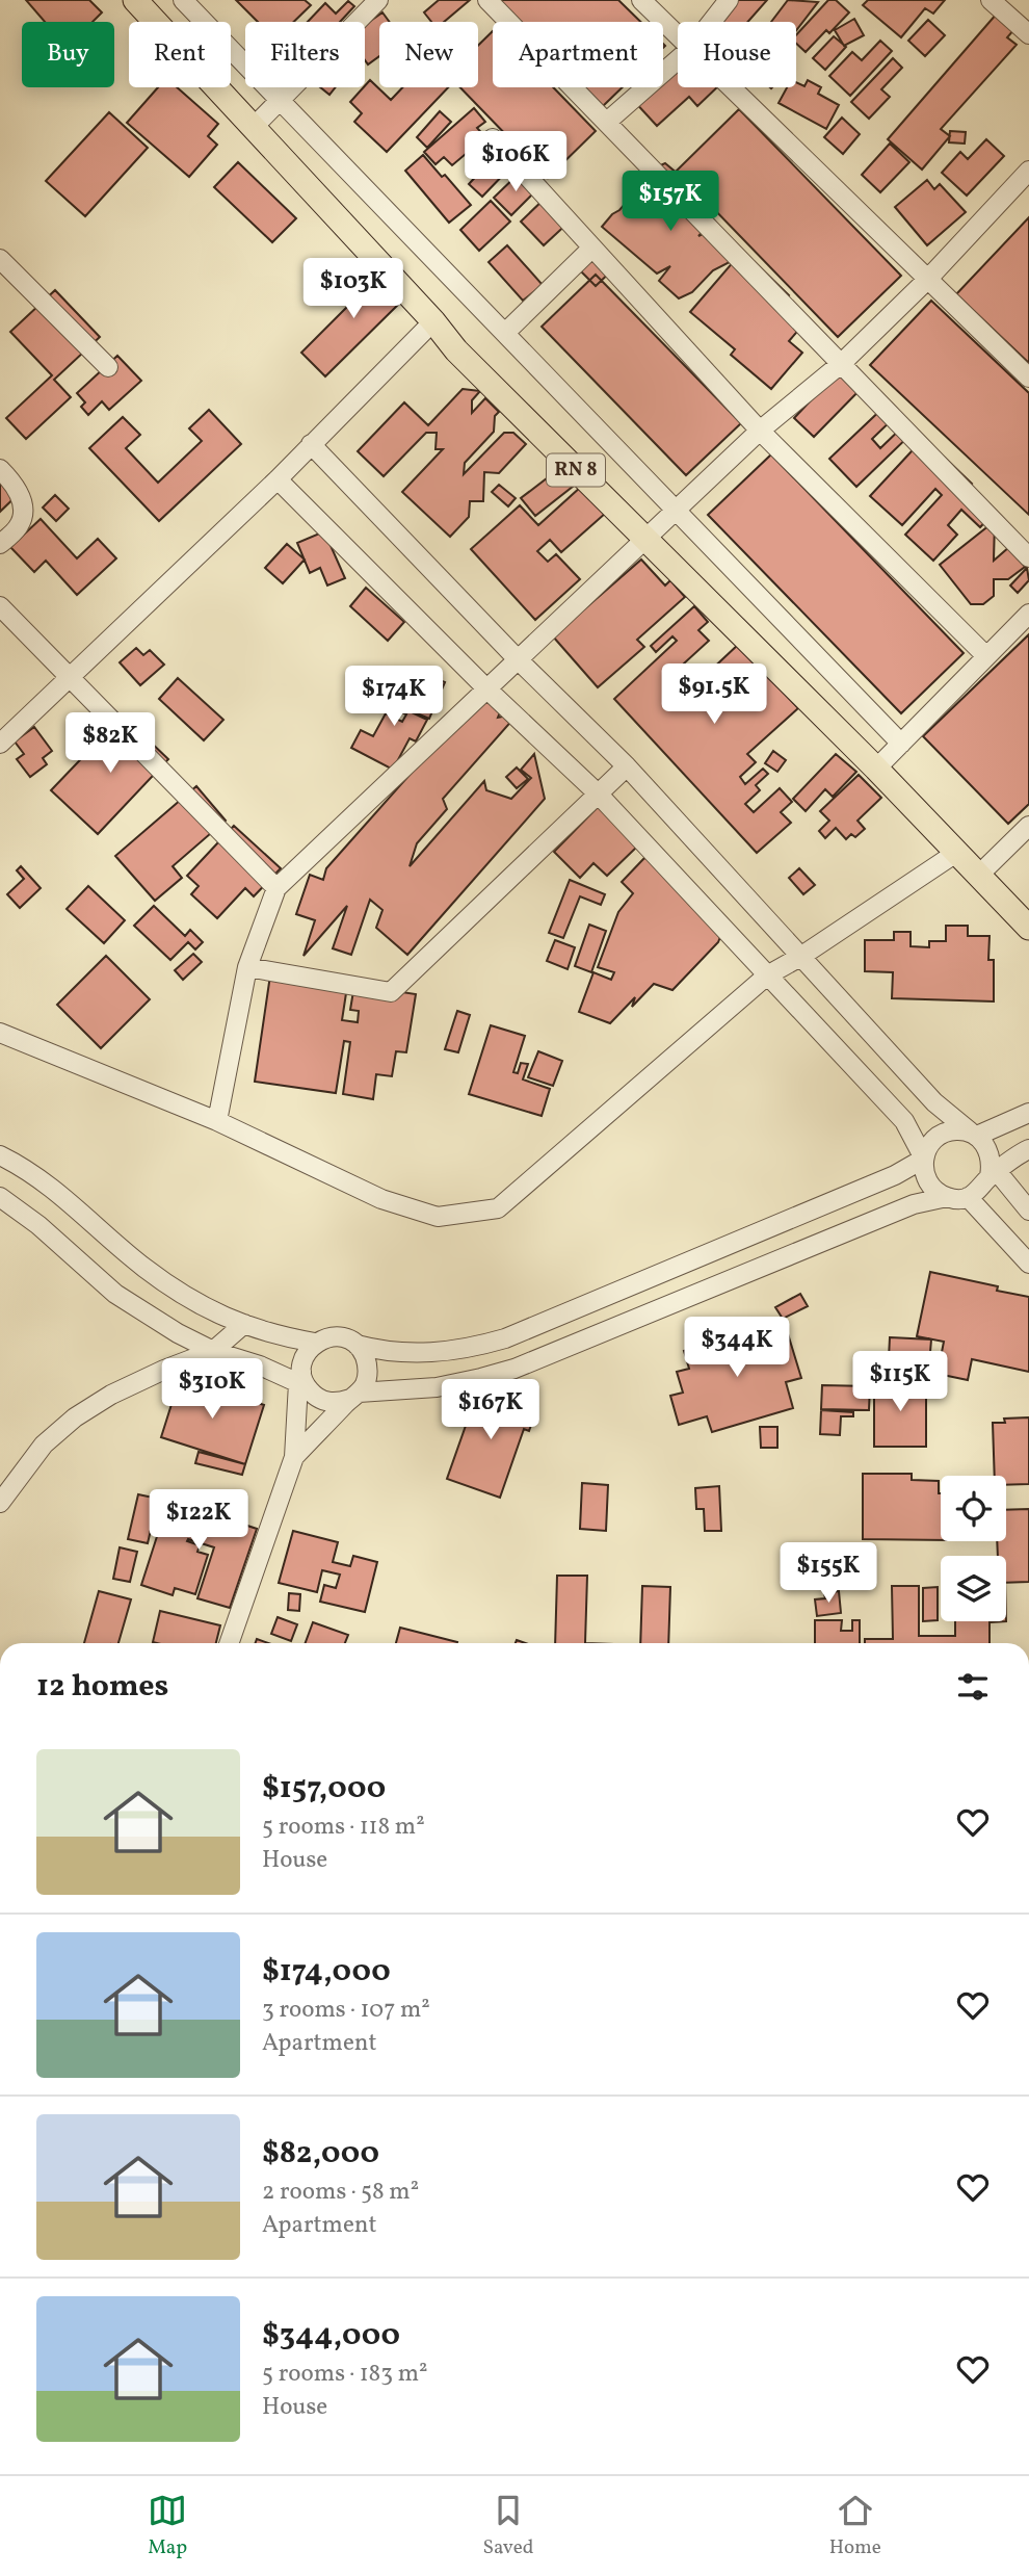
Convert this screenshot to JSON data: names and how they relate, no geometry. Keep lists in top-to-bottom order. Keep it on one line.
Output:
{"streets":{"main road":["RN 8"]},"page":{"chip":["Buy","Rent","Filters","New","Apartment","House"],"price":["$106K","$157K","$103K","$91.5K","$174K","$82K","$344K","$115K","$310K","$167K","$122K","$155K"],"heading":"12 homes","list":[{"name":"$157,000","note":"5 rooms · 118 m² · House"},{"name":"$174,000","note":"3 rooms · 107 m² · Apartment"},{"name":"$82,000","note":"2 rooms · 58 m² · Apartment"},{"name":"$344,000","note":"5 rooms · 183 m² · House"}],"tabs":["Map","Saved","Home"]}}
